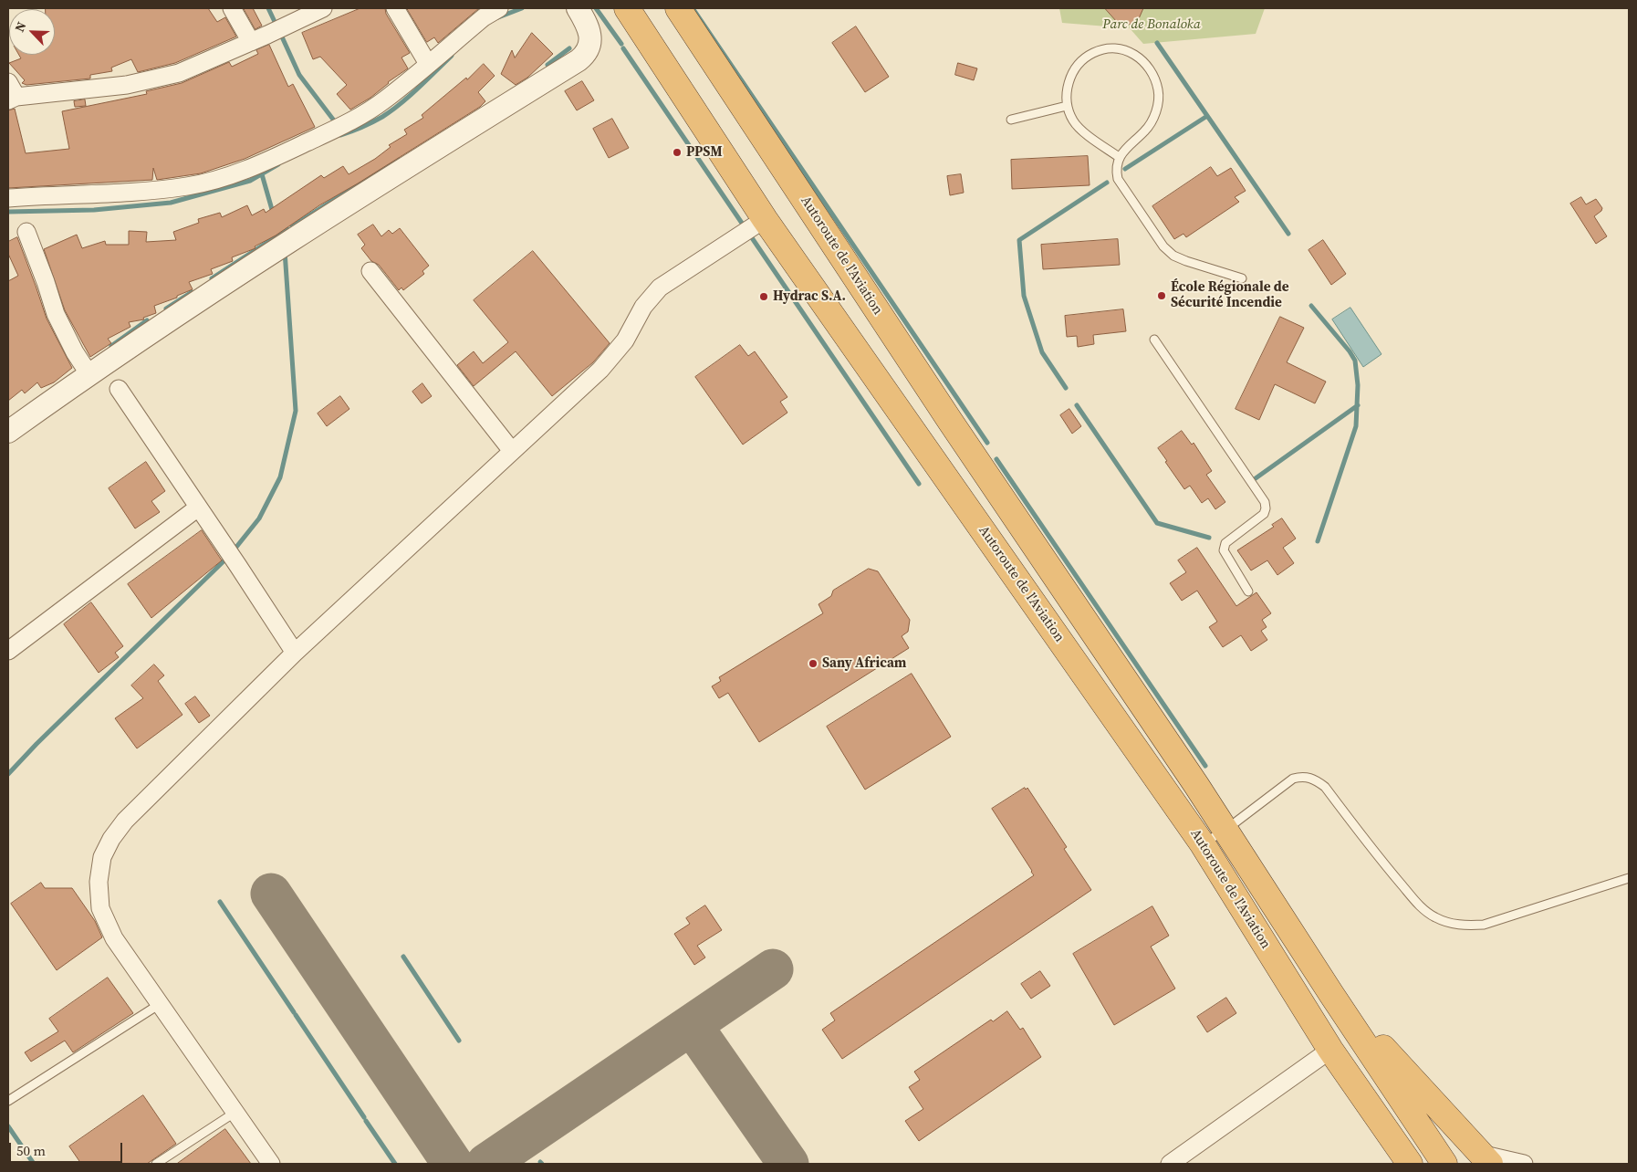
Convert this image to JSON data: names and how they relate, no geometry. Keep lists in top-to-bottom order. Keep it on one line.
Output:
{"streets":{"highway":["Autoroute de l'Aviation"]},"parks":["Parc de Bonaloka"],"places":["PPSM","École Régionale de Sécurité Incendie","Hydrac S.A.","Sany Africam"],"scale_bar":"50 m","north":"top left"}
